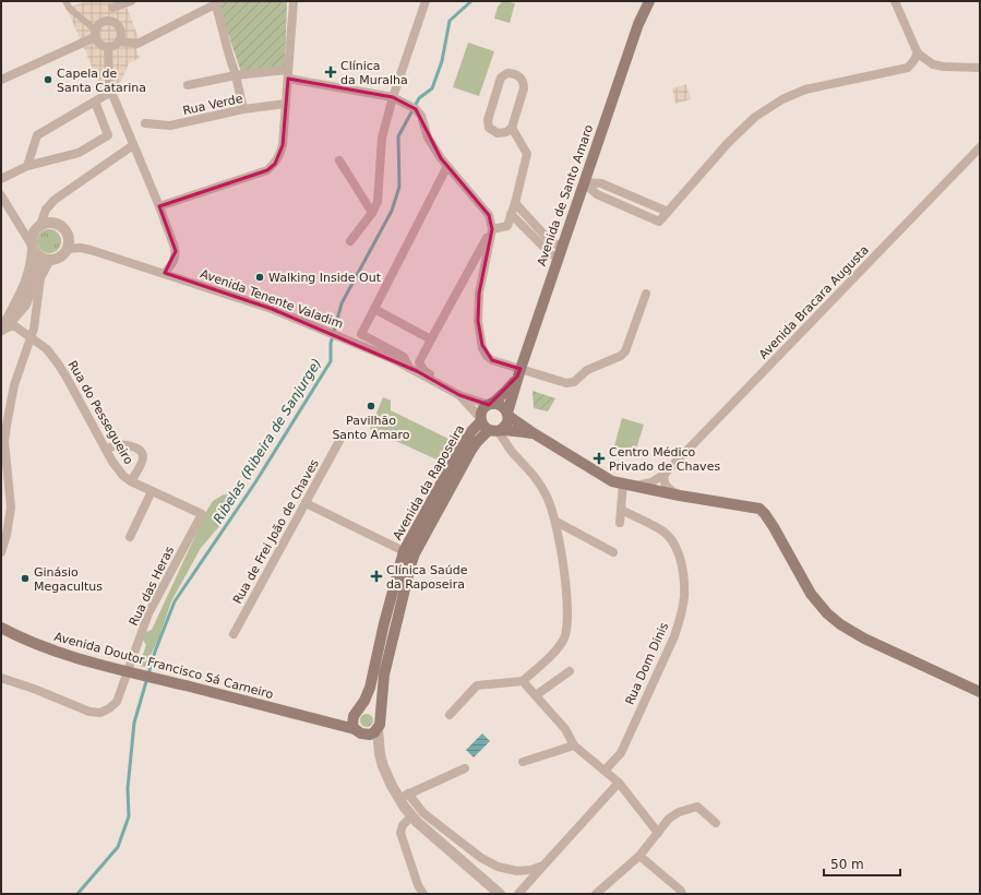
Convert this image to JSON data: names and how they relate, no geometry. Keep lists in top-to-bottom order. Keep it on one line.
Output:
{"streets":{"main road":["Avenida de Santo Amaro","Avenida da Raposeira","Avenida Doutor Francisco Sá Carneiro"],"street":["Rua Verde","Avenida Tenente Valadim","Avenida Bracara Augusta","Rua do Pessegueiro","Rua de Frei João de Chaves","Rua das Heras","Rua Dom Dinis"]},"crossings":[["Avenida de Santo Amaro","Avenida Tenente Valadim"],["Avenida de Santo Amaro","Avenida da Raposeira"],["Avenida Tenente Valadim","Avenida da Raposeira"],["Rua do Pessegueiro","Rua das Heras"],["Avenida da Raposeira","Avenida Doutor Francisco Sá Carneiro"]],"water":["Ribelas (Ribeira de Sanjurge)"],"places":{"health":["Clínica da Muralha","Centro Médico Privado de Chaves","Clínica Saúde da Raposeira"],"other":["Capela de Santa Catarina","Walking Inside Out","Pavilhão Santo Amaro","Ginásio Megacultus"]},"scale_bar":"50 m"}
